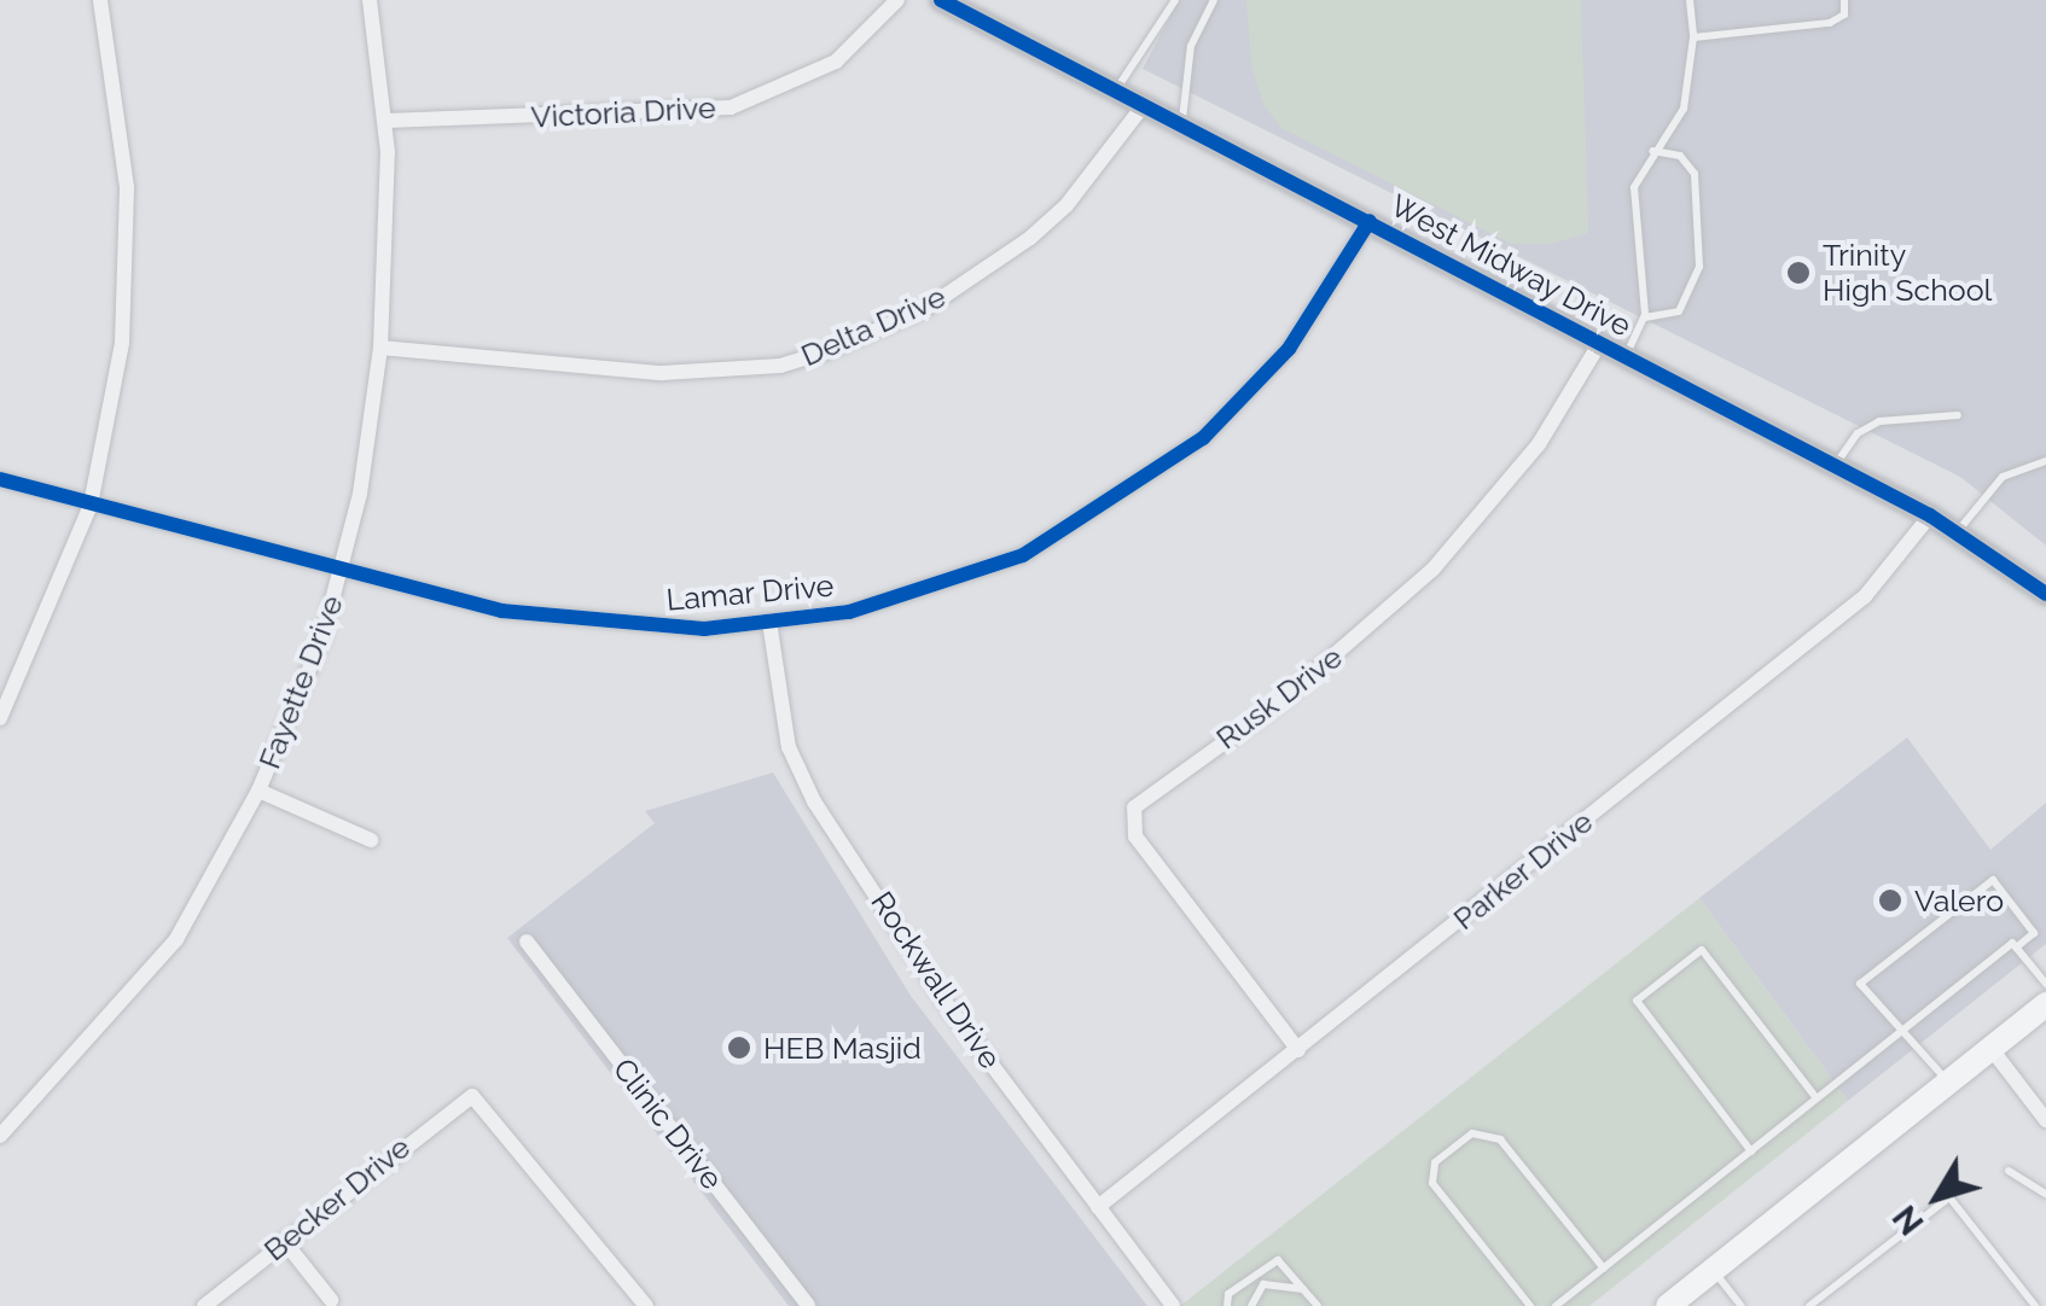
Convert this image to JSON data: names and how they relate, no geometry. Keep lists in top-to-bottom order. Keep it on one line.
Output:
{"streets":{"street":["Victoria Drive","West Midway Drive","Delta Drive","Lamar Drive","Fayette Drive","Rusk Drive","Parker Drive","Rockwall Drive","Clinic Drive","Becker Drive"]},"crossings":[["Victoria Drive","Fayette Drive"],["West Midway Drive","Delta Drive"],["West Midway Drive","Lamar Drive"],["West Midway Drive","Rusk Drive"],["West Midway Drive","Parker Drive"],["Delta Drive","Fayette Drive"],["Lamar Drive","Fayette Drive"],["Lamar Drive","Rockwall Drive"],["Rusk Drive","Parker Drive"],["Parker Drive","Rockwall Drive"]],"places":["Trinity High School","Valero","HEB Masjid"],"north":"bottom left"}
